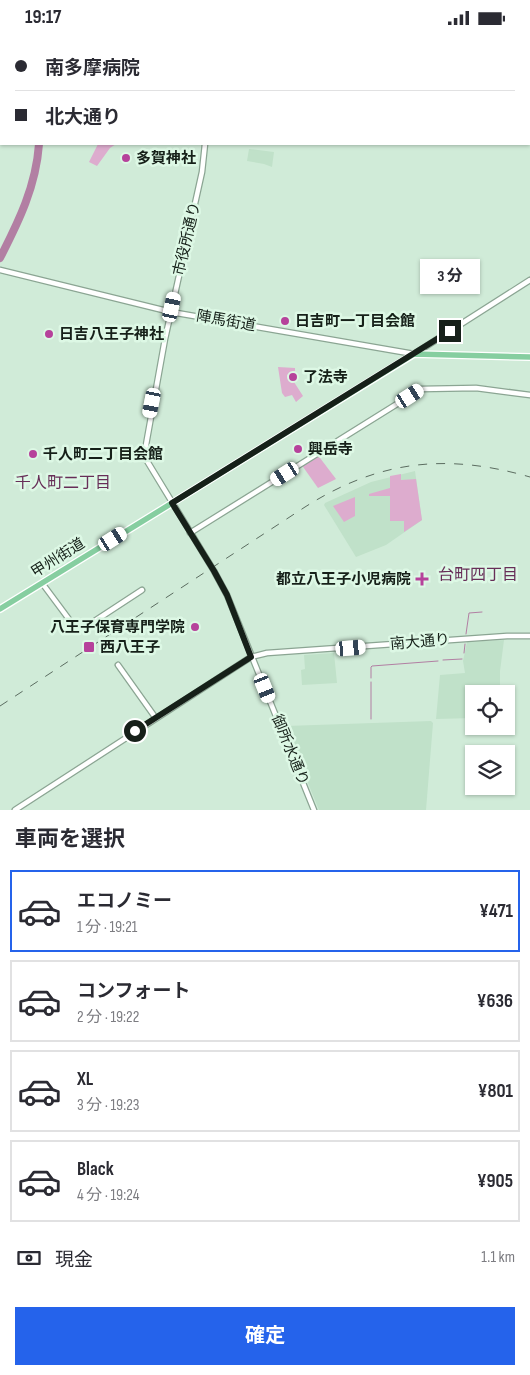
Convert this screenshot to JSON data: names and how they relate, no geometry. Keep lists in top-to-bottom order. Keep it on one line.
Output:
{"streets":{"highway":["甲州街道"],"street":["市役所通り","陣馬街道","南大通り","御所水通り"]},"crossings":[["市役所通り","陣馬街道"],["市役所通り","甲州街道"],["市役所通り","御所水通り"],["陣馬街道","甲州街道"],["甲州街道","御所水通り"],["南大通り","御所水通り"]],"districts":["千人町二丁目","台町四丁目"],"places":{"other":["多賀神社","日吉町一丁目会館","日吉八王子神社","了法寺","興岳寺","千人町二丁目会館","八王子保育専門学院"],"health":["都立八王子小児病院"],"transit":["西八王子"]},"page":{"status":"19:17","banner":["南多摩病院","北大通り"],"bubble":"3 分","heading":"車両を選択","list":[{"name":"エコノミー","note":"1 分 · 19:21","value":"¥471"},{"name":"コンフォート","note":"2 分 · 19:22","value":"¥636"},{"name":"XL","note":"3 分 · 19:23","value":"¥801"},{"name":"Black","note":"4 分 · 19:24","value":"¥905"}],"pay":["現金","1.1 km"],"buttons":"確定"}}
